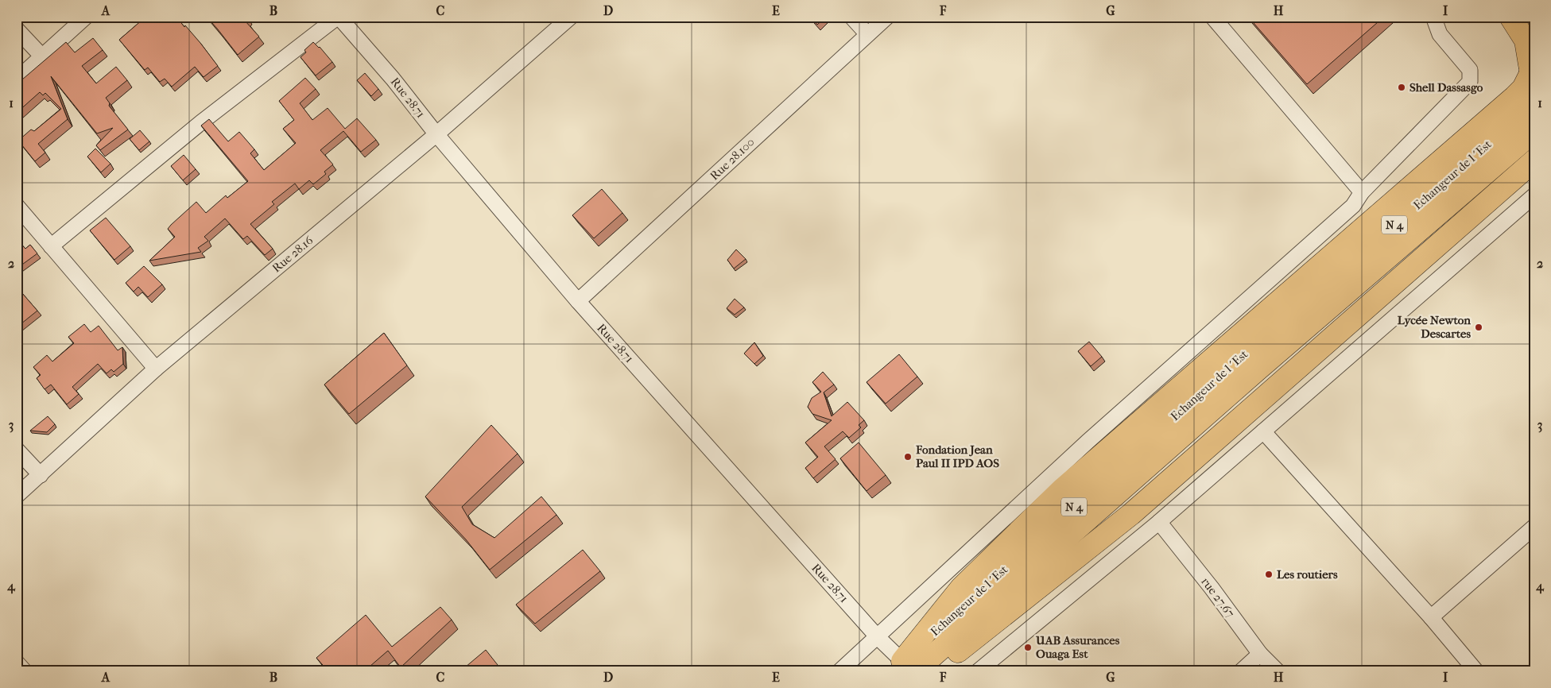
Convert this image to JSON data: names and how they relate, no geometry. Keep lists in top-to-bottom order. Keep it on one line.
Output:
{"streets":{"main road":["Echangeur de l´Est","N 4"],"street":["Rue 28.71","Rue 28.100","Rue 28.16","rue 27.67"]},"crossings":[["Rue 28.71","Rue 28.100"],["Rue 28.71","Echangeur de l´Est"],["Rue 28.71","Rue 28.16"]],"places":["Shell Dassasgo","Lycée Newton Descartes","Fondation Jean Paul II IPD AOS","Les routiers","UAB Assurances Ouaga Est"],"grid":{"columns":["A","B","C","D","E","F","G","H","I"],"rows":["1","2","3","4"]}}
